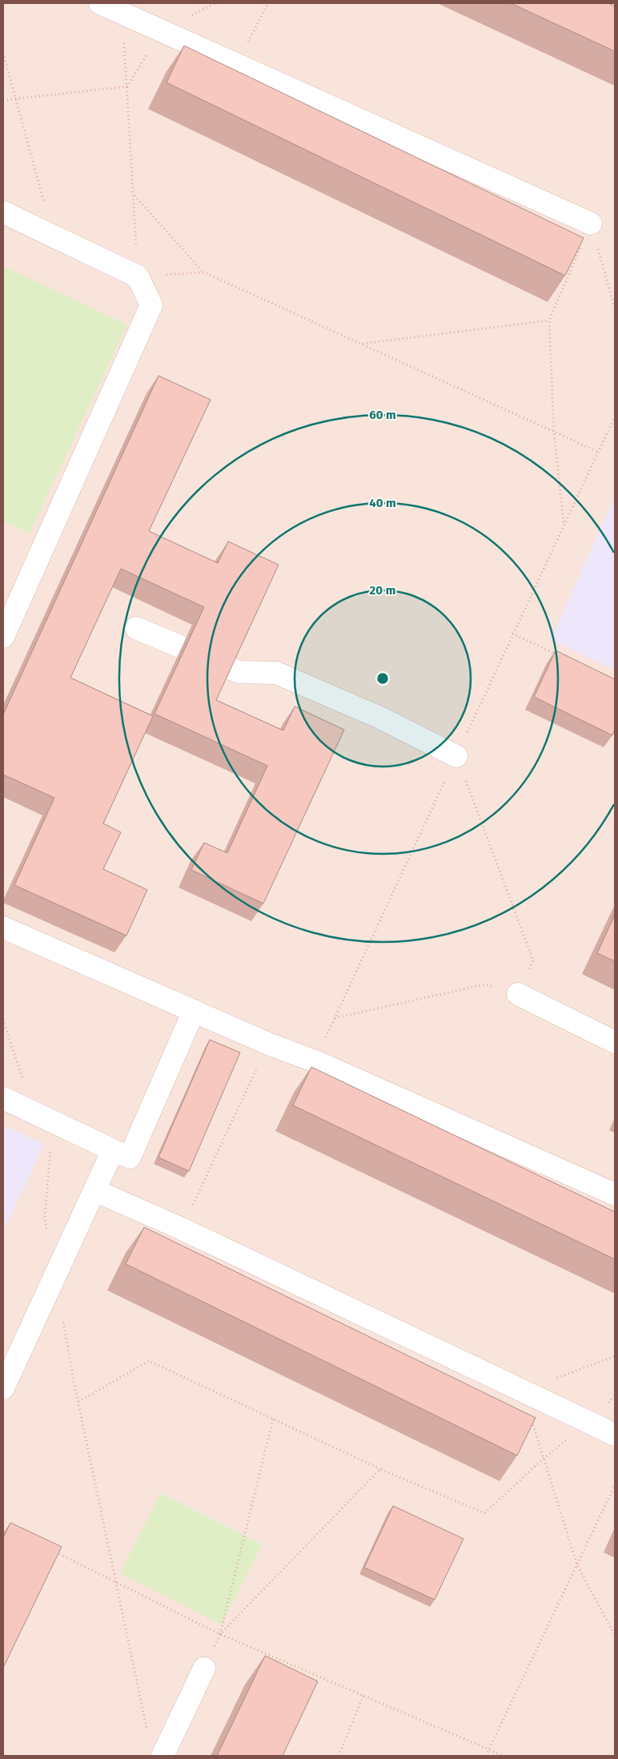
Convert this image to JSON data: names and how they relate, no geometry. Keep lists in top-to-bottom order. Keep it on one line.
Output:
{"rings":["60 m","40 m","20 m"]}
